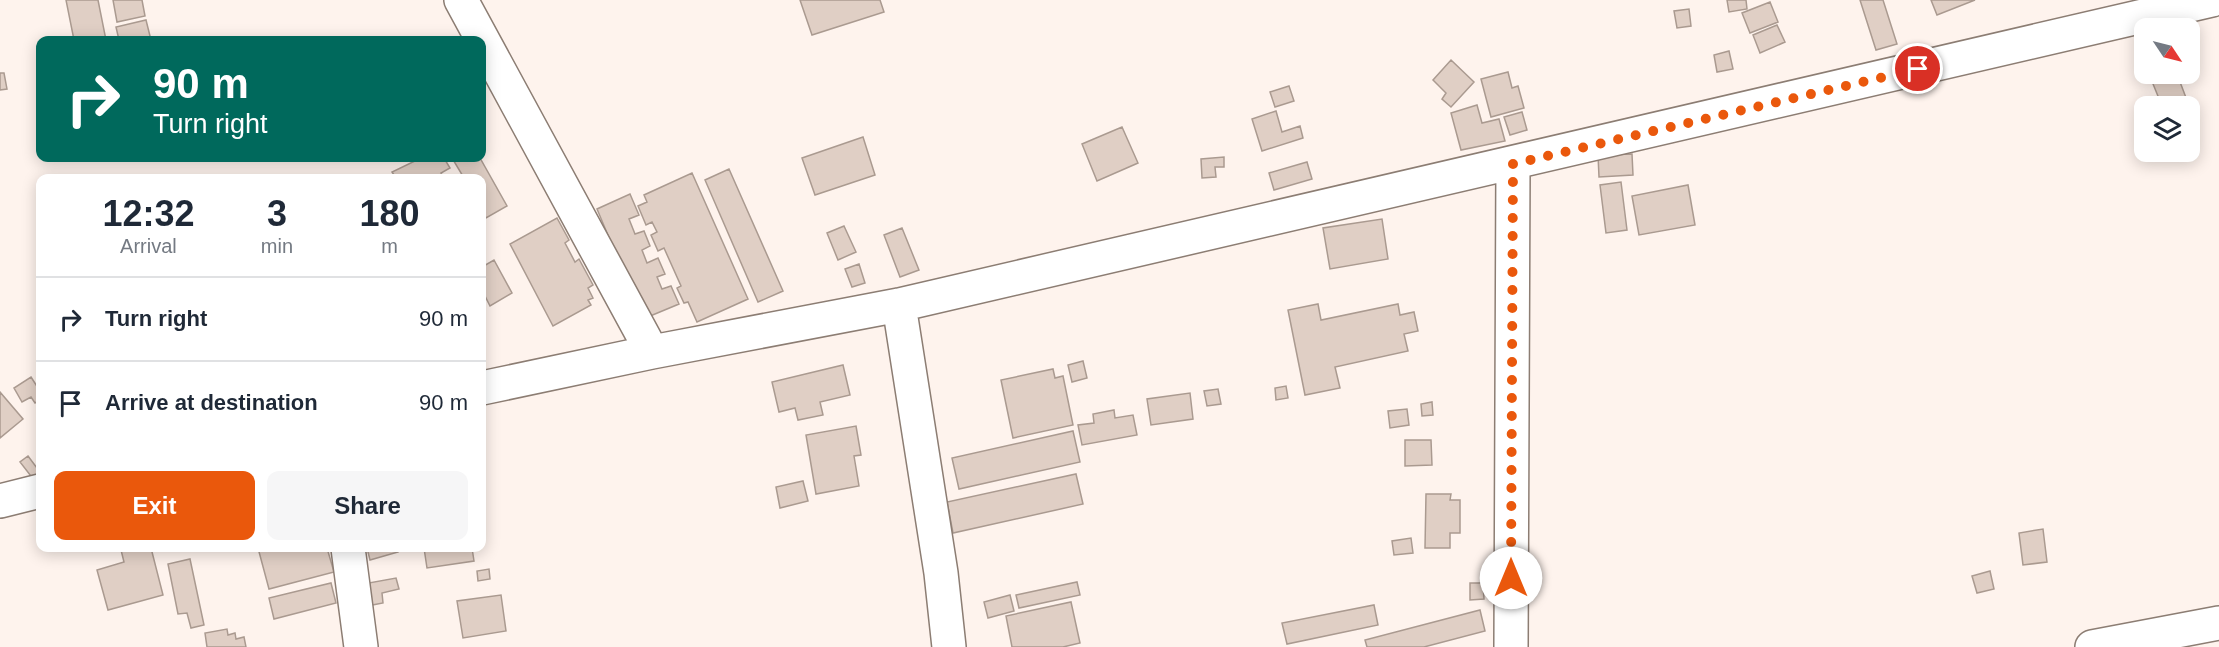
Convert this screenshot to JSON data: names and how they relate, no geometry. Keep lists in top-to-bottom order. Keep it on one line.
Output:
{"north":"bottom right","page":{"turn":["90 m","Turn right"],"eta":["12:32","Arrival","3","min","180","m"],"list":[{"name":"Turn right","value":"90 m"},{"name":"Arrive at destination","value":"90 m"}],"buttons":["Exit","Share"]}}
